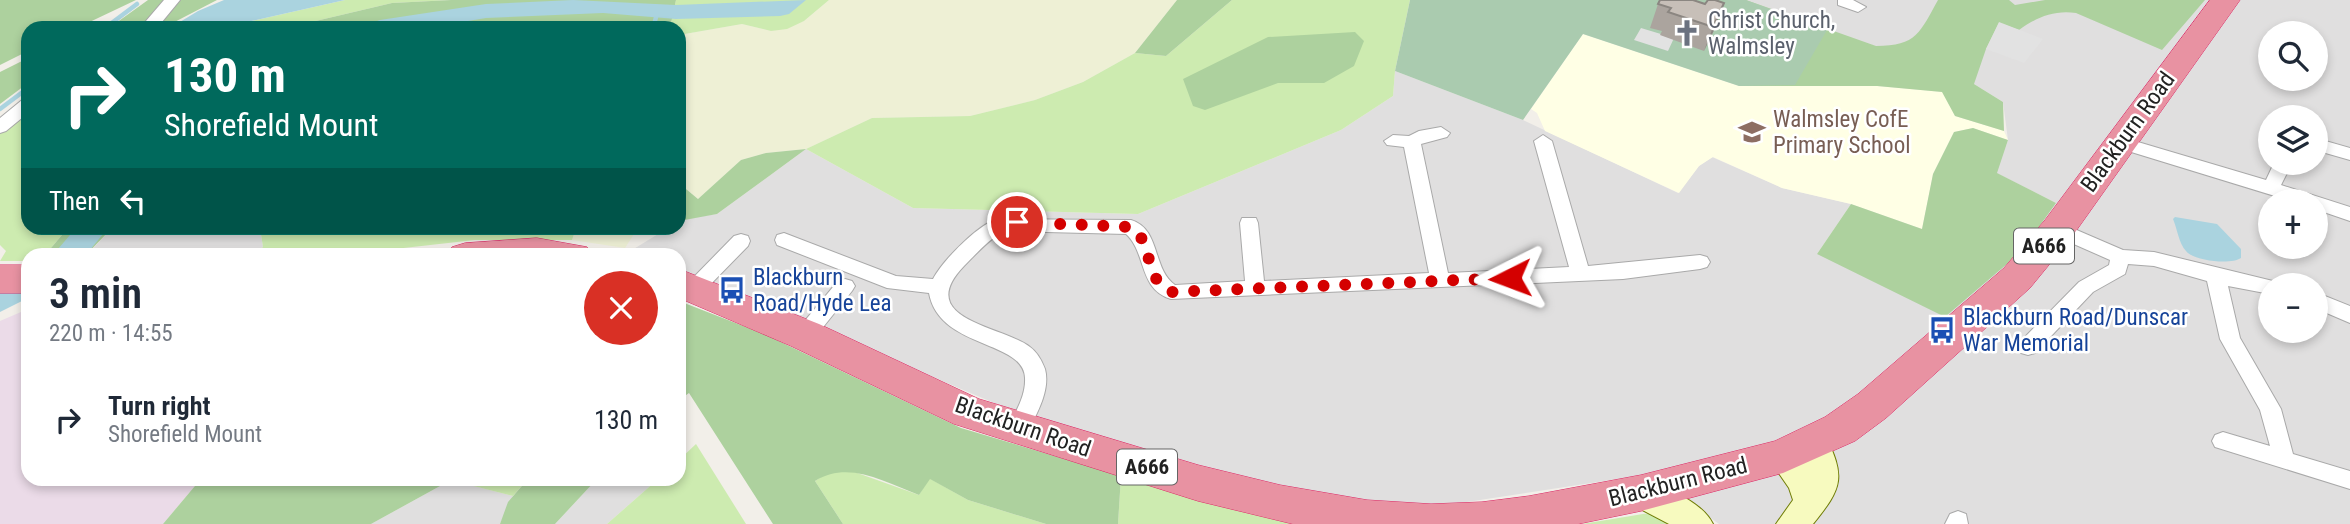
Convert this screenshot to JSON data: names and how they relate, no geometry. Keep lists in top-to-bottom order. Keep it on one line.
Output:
{"streets":{"highway":["Blackburn Road","A666"]},"places":{"church":["Christ Church, Walmsley"],"school or university":["Walmsley CofE Primary School"],"bus stop":["Blackburn Road/Hyde Lea","Blackburn Road/Dunscar War Memorial"]},"page":{"map_buttons":["+","−"],"turn":["130 m","Shorefield Mount"],"then":"Then","heading":["3 min","220 m · 14:55"],"list":[{"name":"Turn right","note":"Shorefield Mount","value":"130 m"}]}}
